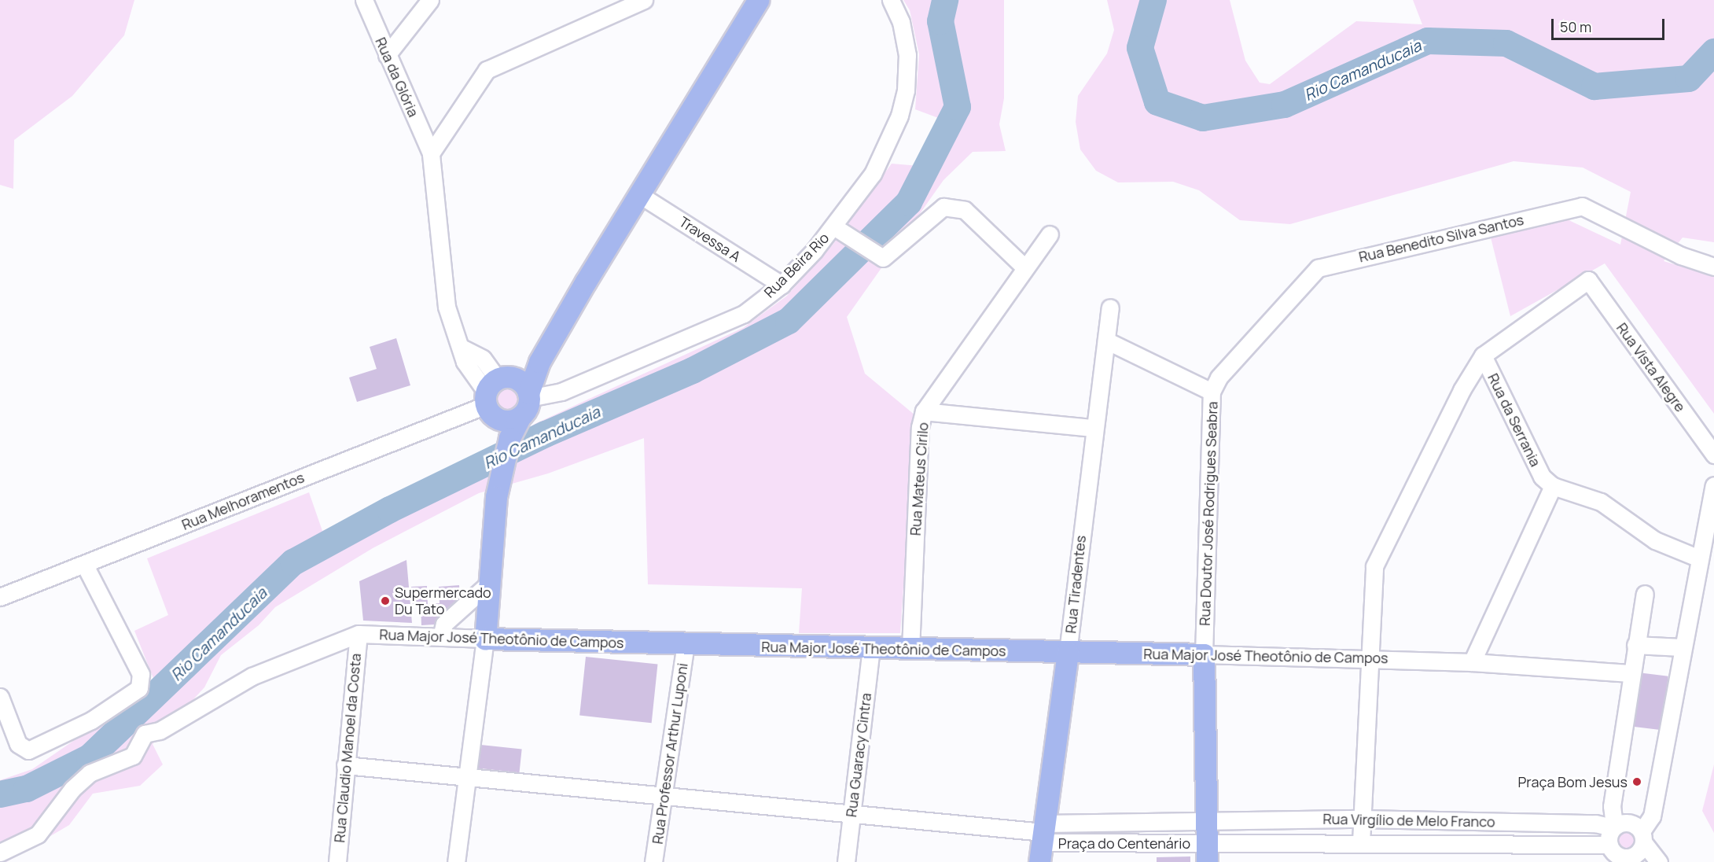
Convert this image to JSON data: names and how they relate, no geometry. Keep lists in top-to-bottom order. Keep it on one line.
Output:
{"streets":{"main road":["Rua Doutor José Rodrigues Seabra","Rua Tiradentes","Rua Major José Theotônio de Campos"],"street":["Rua da Glória","Rua Benedito Silva Santos","Travessa A","Rua Beira Rio","Rua Vista Alegre","Rua da Serrania","Rua Mateus Cirilo","Rua Melhoramentos","Rua Claudio Manoel da Costa","Rua Professor Arthur Luponi","Rua Guaracy Cintra","Rua Virgílio de Melo Franco","Praça do Centenário"]},"crossings":[["Rua da Glória","Rua Melhoramentos"],["Rua Benedito Silva Santos","Rua Doutor José Rodrigues Seabra"],["Travessa A","Rua Beira Rio"],["Rua Vista Alegre","Rua da Serrania"],["Rua Mateus Cirilo","Rua Major José Theotônio de Campos"],["Rua Doutor José Rodrigues Seabra","Rua Major José Theotônio de Campos"],["Rua Doutor José Rodrigues Seabra","Rua Virgílio de Melo Franco"],["Rua Doutor José Rodrigues Seabra","Praça do Centenário"],["Rua Tiradentes","Rua Major José Theotônio de Campos"],["Rua Tiradentes","Praça do Centenário"],["Rua Major José Theotônio de Campos","Rua Claudio Manoel da Costa"],["Rua Major José Theotônio de Campos","Rua Professor Arthur Luponi"],["Rua Major José Theotônio de Campos","Rua Guaracy Cintra"],["Rua Virgílio de Melo Franco","Praça do Centenário"]],"water":["Rio Camanducaia"],"places":["Supermercado Du Tato","Praça Bom Jesus"],"scale_bar":"50 m"}
